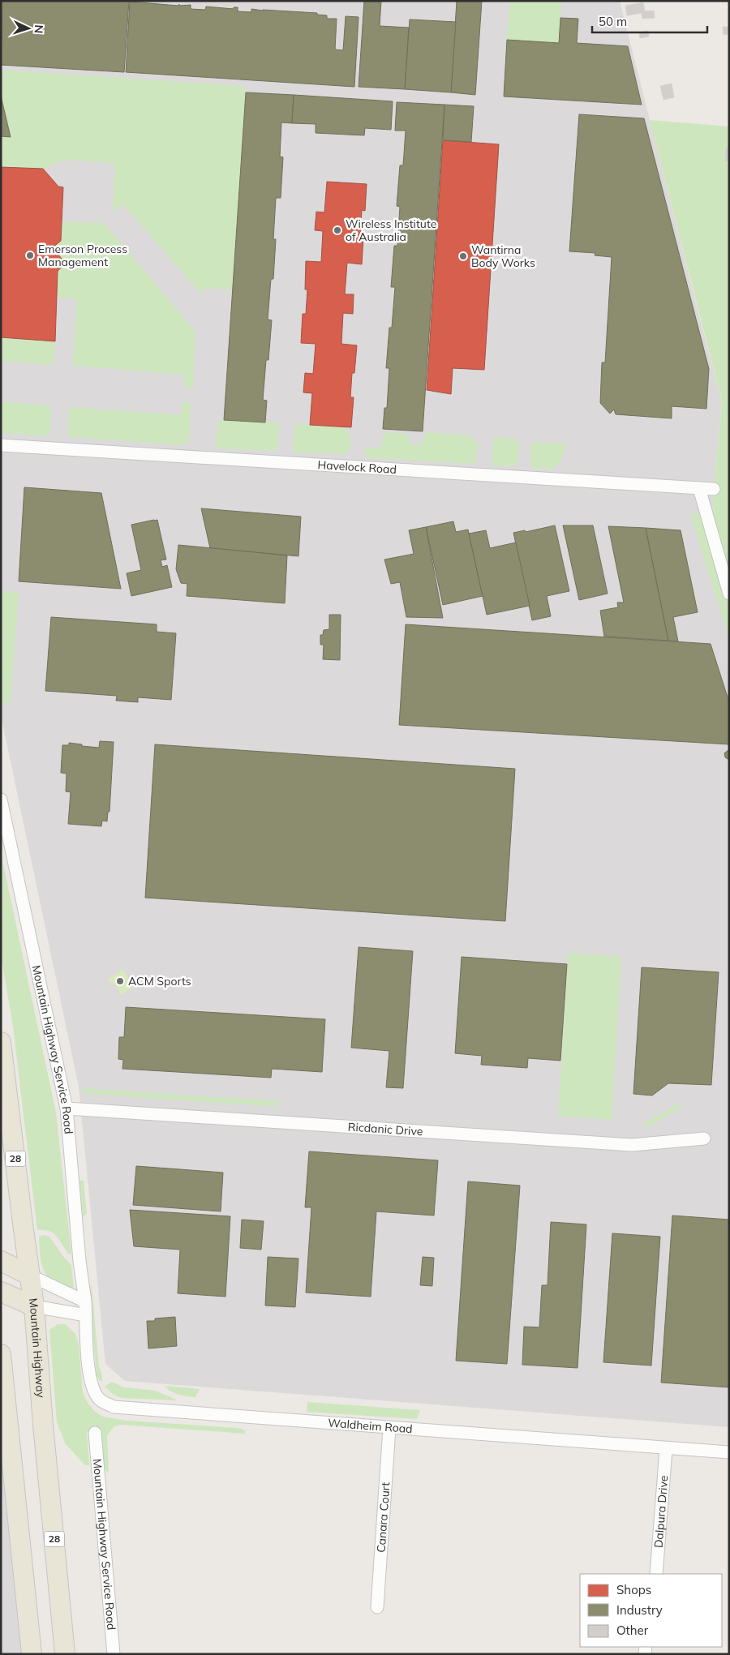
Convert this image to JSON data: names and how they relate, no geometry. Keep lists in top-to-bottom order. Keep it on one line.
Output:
{"streets":{"main road":["28","Mountain Highway"],"street":["Havelock Road","Mountain Highway Service Road","Ricdanic Drive","Waldheim Road","Dalpura Drive","Canara Court"]},"crossings":[["Mountain Highway Service Road","Ricdanic Drive"],["Mountain Highway Service Road","Waldheim Road"],["Waldheim Road","Dalpura Drive"],["Waldheim Road","Canara Court"]],"places":["Wireless Institute of Australia","Emerson Process Management","Wantirna Body Works","ACM Sports"],"legend":["Shops","Industry","Other"],"scale_bar":"50 m","north":"right"}
